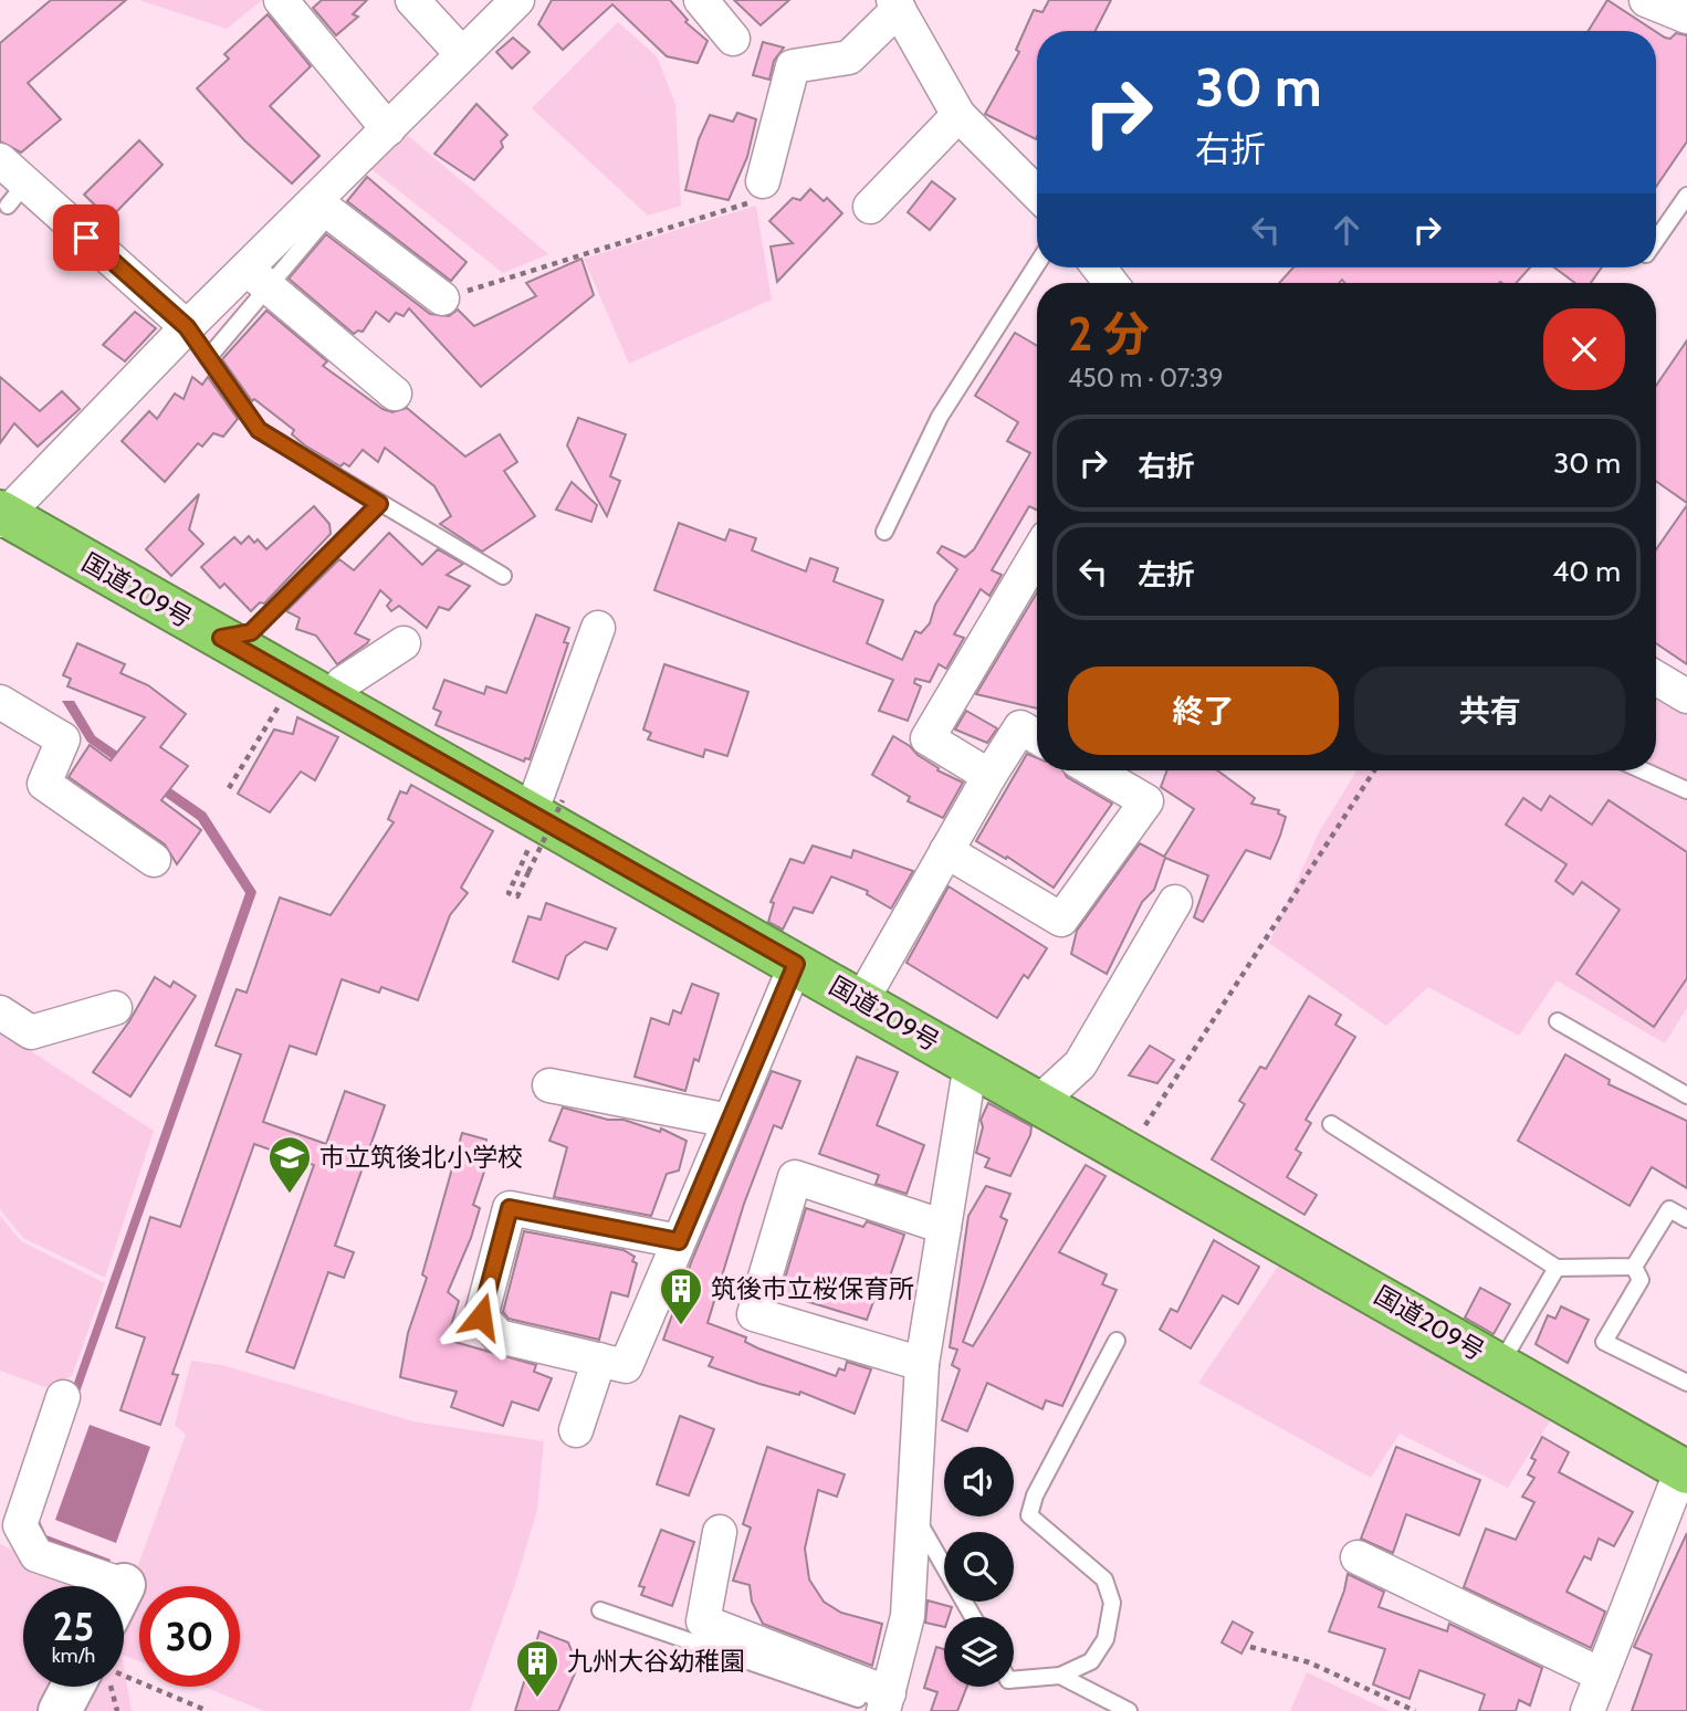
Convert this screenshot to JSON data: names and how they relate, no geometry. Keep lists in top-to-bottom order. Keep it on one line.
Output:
{"streets":{"highway":["国道209号"]},"places":{"school or university":["市立筑後北小学校"],"building":["筑後市立桜保育所","九州大谷幼稚園"]},"page":{"turn":["30 m","右折"],"heading":["2 分","450 m · 07:39"],"list":[{"name":"右折","value":"30 m"},{"name":"左折","value":"40 m"}],"buttons":["終了","共有"],"speed":"25 km/h","limit":"30"}}
